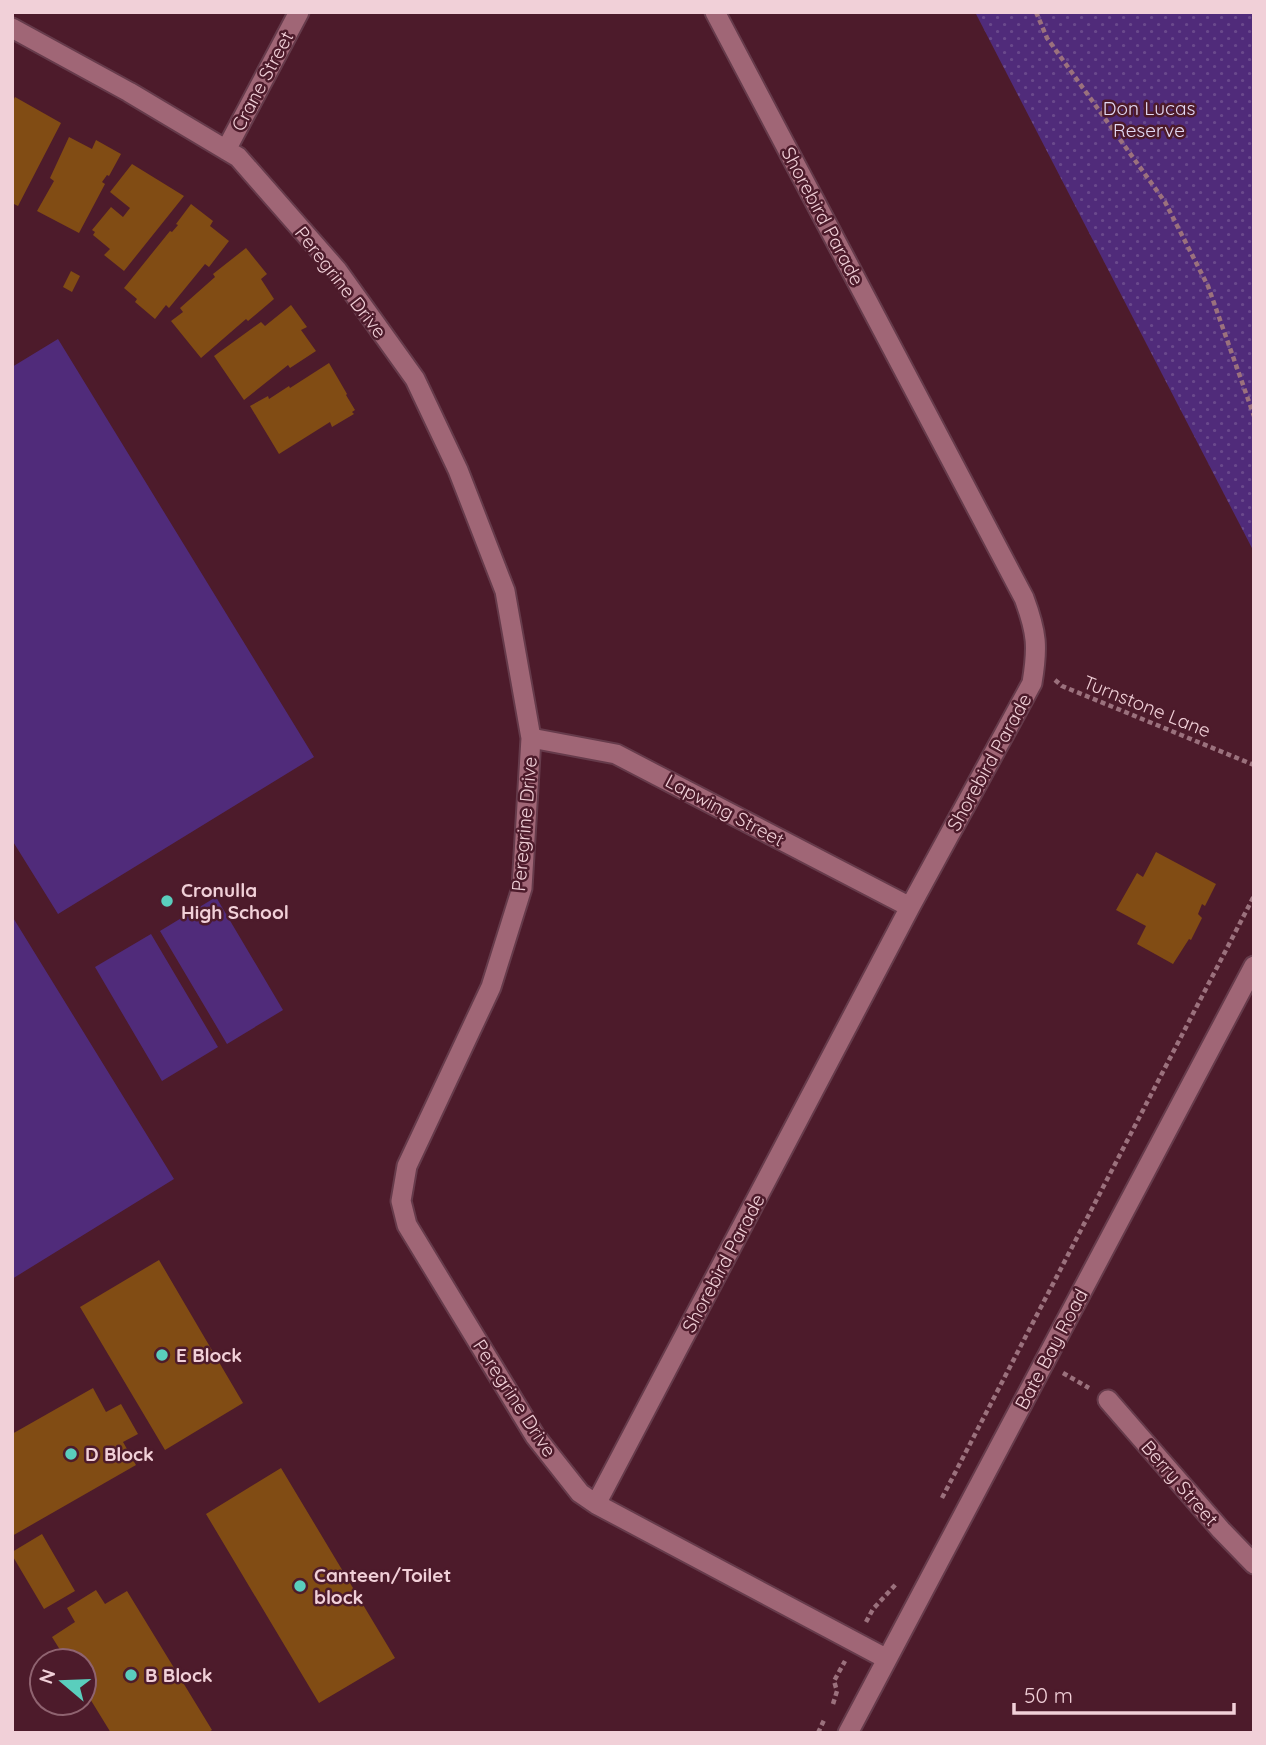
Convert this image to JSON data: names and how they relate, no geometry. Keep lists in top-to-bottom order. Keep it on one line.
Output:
{"streets":{"street":["Crane Street","Shorebird Parade","Peregrine Drive","Lapwing Street","Bate Bay Road","Berry Street"],"path":["Turnstone Lane"]},"crossings":[["Crane Street","Peregrine Drive"],["Shorebird Parade","Peregrine Drive"],["Shorebird Parade","Turnstone Lane"],["Shorebird Parade","Lapwing Street"],["Peregrine Drive","Lapwing Street"],["Peregrine Drive","Bate Bay Road"]],"parks":["Don Lucas Reserve"],"places":["Cronulla High School","E Block","D Block","Canteen/Toilet block","B Block"],"scale_bar":"50 m","north":"left"}
